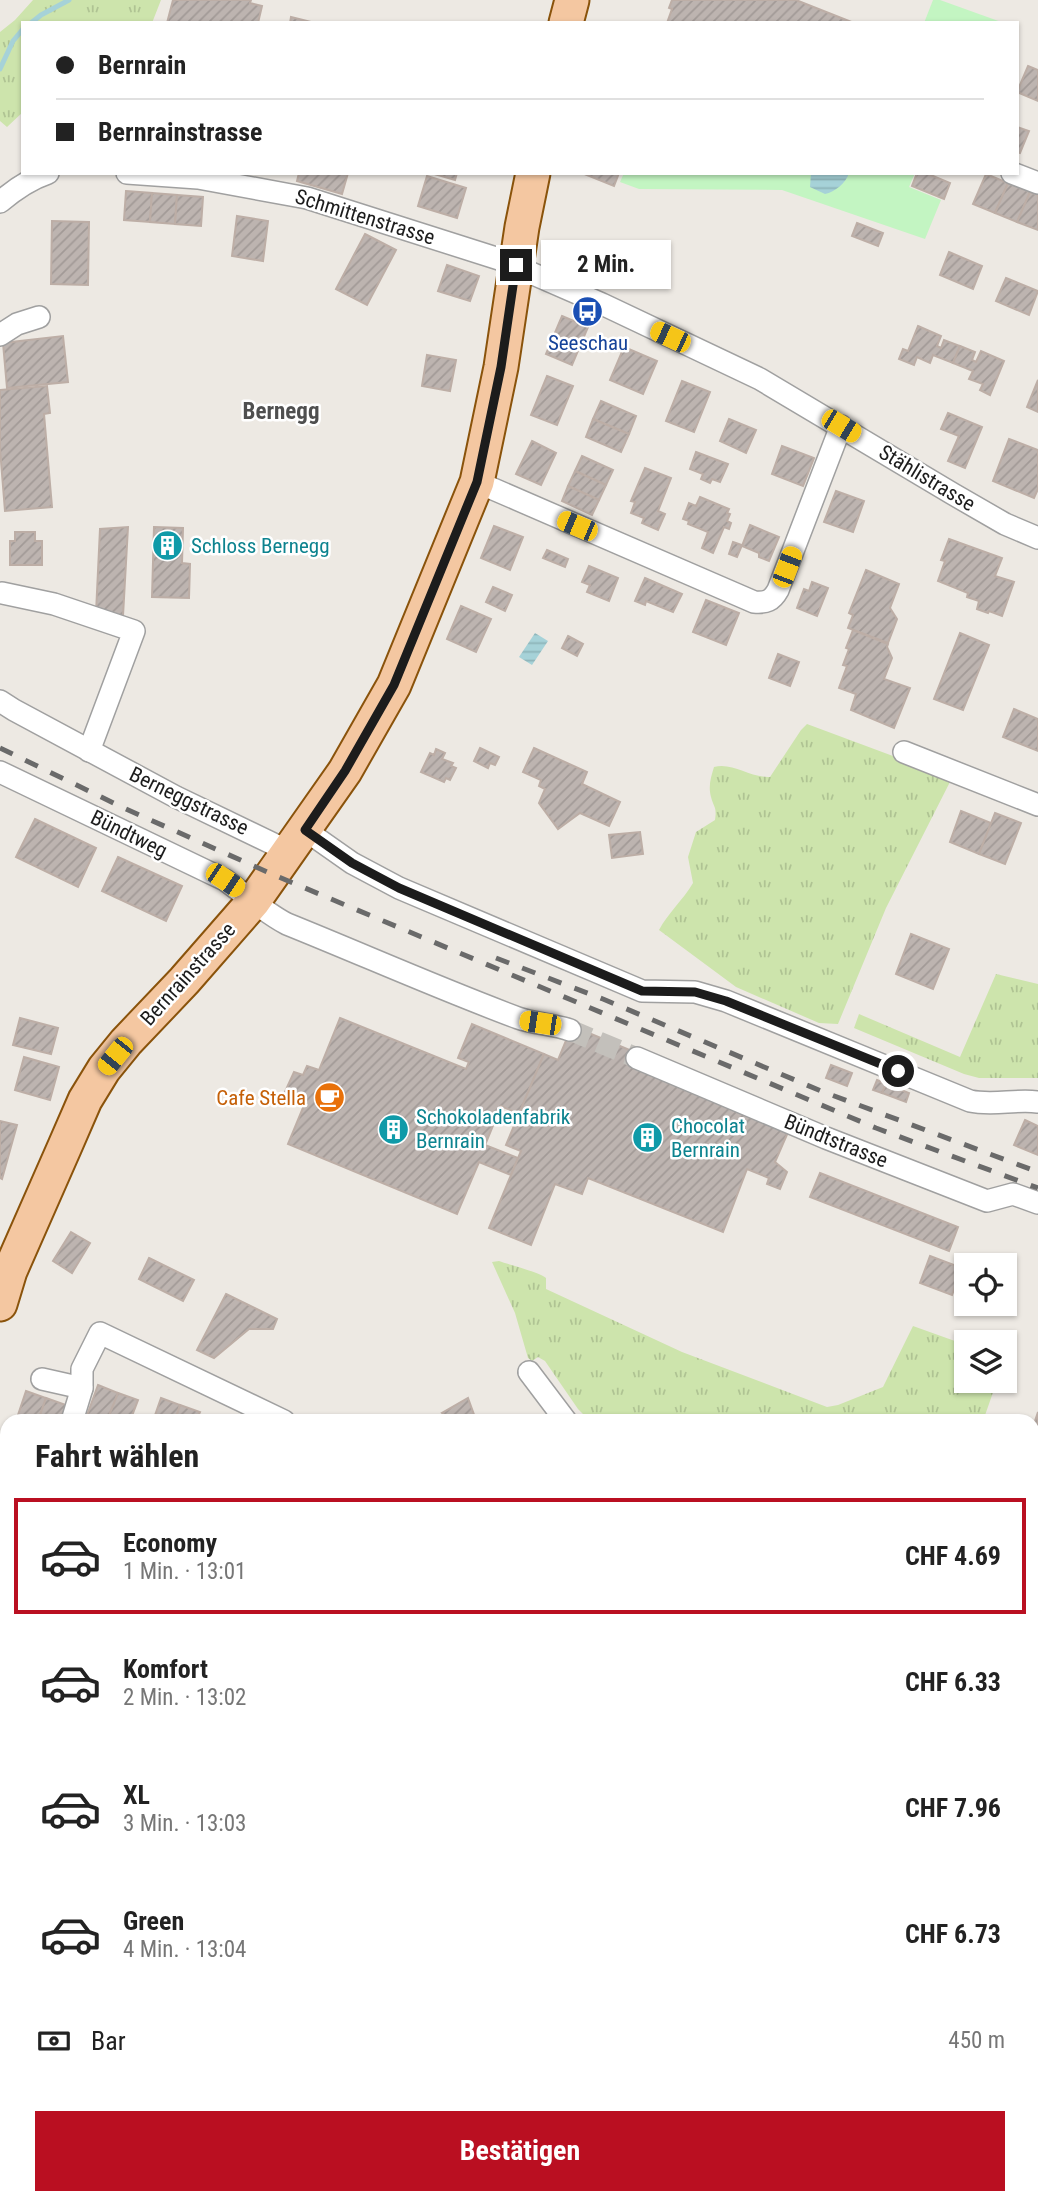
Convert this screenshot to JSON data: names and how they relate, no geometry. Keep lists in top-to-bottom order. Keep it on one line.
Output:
{"streets":{"main road":["Bernrainstrasse"],"street":["Schmittenstrasse","Stählistrasse","Berneggstrasse","Bündtweg","Bündtstrasse"]},"crossings":[["Schmittenstrasse","Stählistrasse"],["Schmittenstrasse","Bernrainstrasse"],["Stählistrasse","Bernrainstrasse"],["Berneggstrasse","Bernrainstrasse"],["Bündtweg","Bernrainstrasse"]],"districts":["Bernegg"],"places":{"bus stop":["Seeschau"],"building":["Schloss Bernegg","Schokoladenfabrik Bernrain","Chocolat Bernrain"],"cafe":["Cafe Stella"]},"page":{"banner":["Bernrain","Bernrainstrasse"],"bubble":"2 Min.","heading":"Fahrt wählen","list":[{"name":"Economy","note":"1 Min. · 13:01","value":"CHF 4.69"},{"name":"Komfort","note":"2 Min. · 13:02","value":"CHF 6.33"},{"name":"XL","note":"3 Min. · 13:03","value":"CHF 7.96"},{"name":"Green","note":"4 Min. · 13:04","value":"CHF 6.73"}],"pay":["Bar","450 m"],"buttons":"Bestätigen"}}
